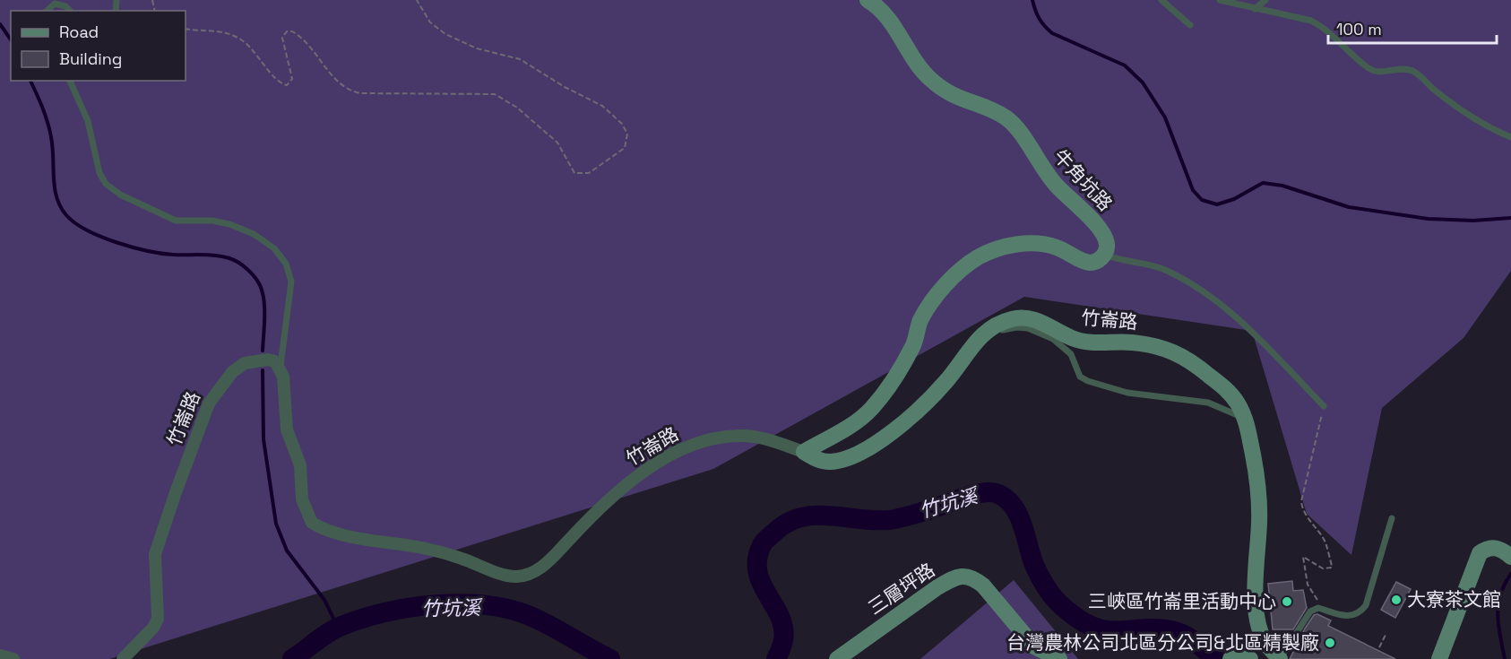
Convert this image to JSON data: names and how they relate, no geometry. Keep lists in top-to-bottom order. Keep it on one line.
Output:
{"streets":{"street":["牛角坑路","竹崙路","三層坪路"]},"water":["竹坑溪"],"places":["大寮茶文館","三峽區竹崙里活動中心","台灣農林公司北區分公司&北區精製廠"],"legend":["Road","Building"],"scale_bar":"100 m"}
